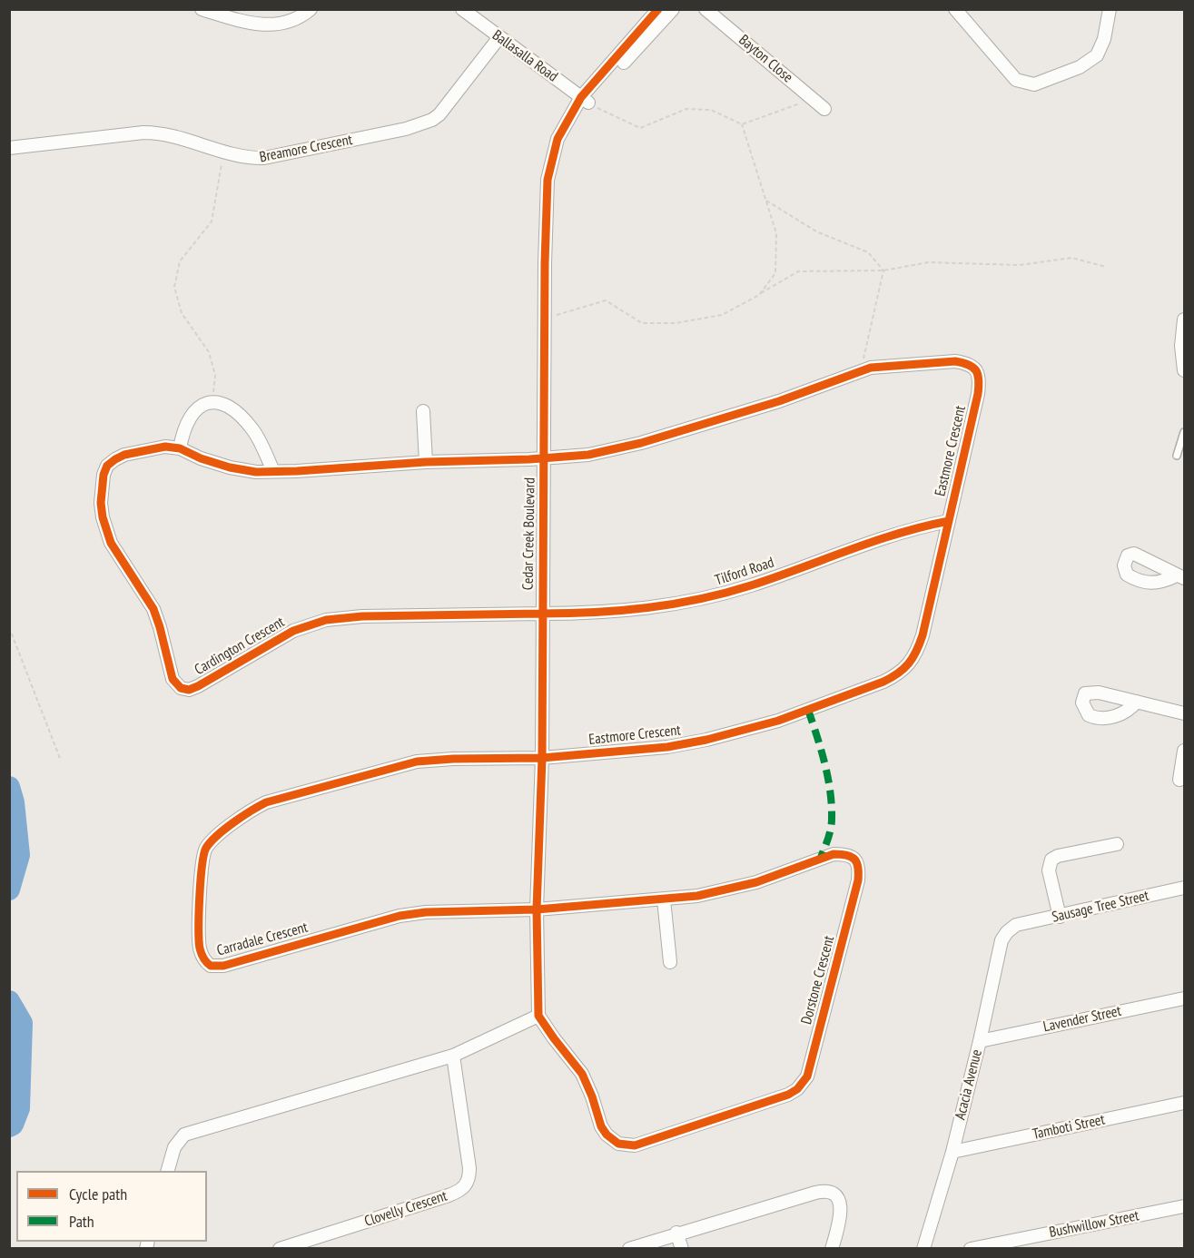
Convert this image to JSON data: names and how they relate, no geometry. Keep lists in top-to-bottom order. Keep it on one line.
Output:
{"streets":{"street":["Ballasalla Road","Bayton Close","Breamore Crescent","Eastmore Crescent","Cedar Creek Boulevard","Tilford Road","Cardington Crescent","Sausage Tree Street","Carradale Crescent","Dorstone Crescent","Lavender Street","Acacia Avenue","Tamboti Street","Clovelly Crescent","Bushwillow Street"]},"crossings":[["Ballasalla Road","Breamore Crescent"],["Ballasalla Road","Cedar Creek Boulevard"],["Eastmore Crescent","Cedar Creek Boulevard"],["Eastmore Crescent","Tilford Road"],["Eastmore Crescent","Cardington Crescent"],["Eastmore Crescent","Carradale Crescent"],["Cedar Creek Boulevard","Tilford Road"],["Cedar Creek Boulevard","Cardington Crescent"],["Cedar Creek Boulevard","Carradale Crescent"],["Cedar Creek Boulevard","Dorstone Crescent"],["Tilford Road","Cardington Crescent"],["Sausage Tree Street","Acacia Avenue"],["Carradale Crescent","Dorstone Crescent"],["Lavender Street","Acacia Avenue"],["Acacia Avenue","Tamboti Street"]],"legend":["Cycle path","Path"]}
